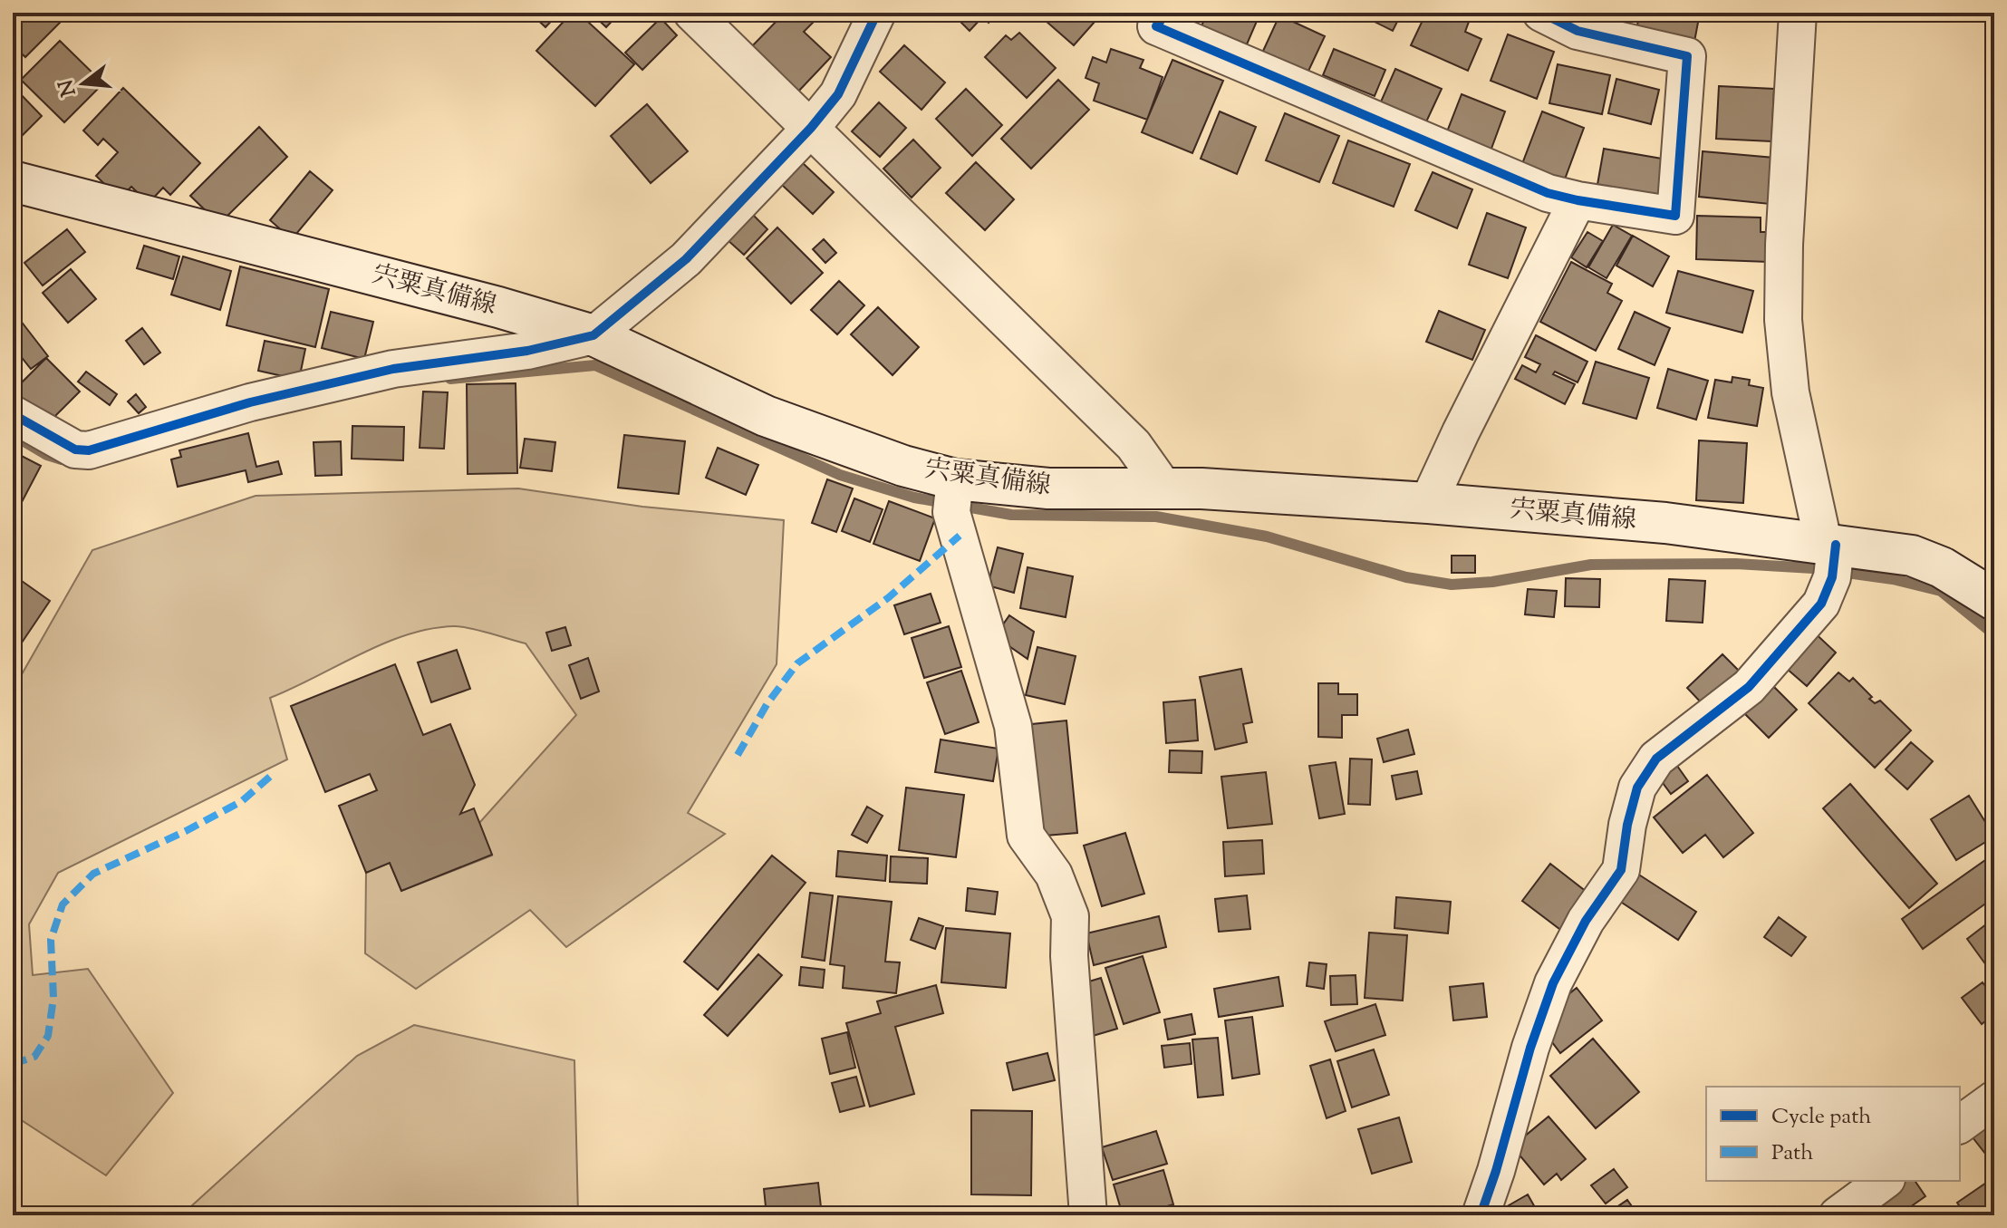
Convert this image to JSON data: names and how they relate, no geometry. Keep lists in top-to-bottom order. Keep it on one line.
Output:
{"streets":{"main road":["宍粟真備線"]},"legend":["Cycle path","Path"],"north":"left"}
